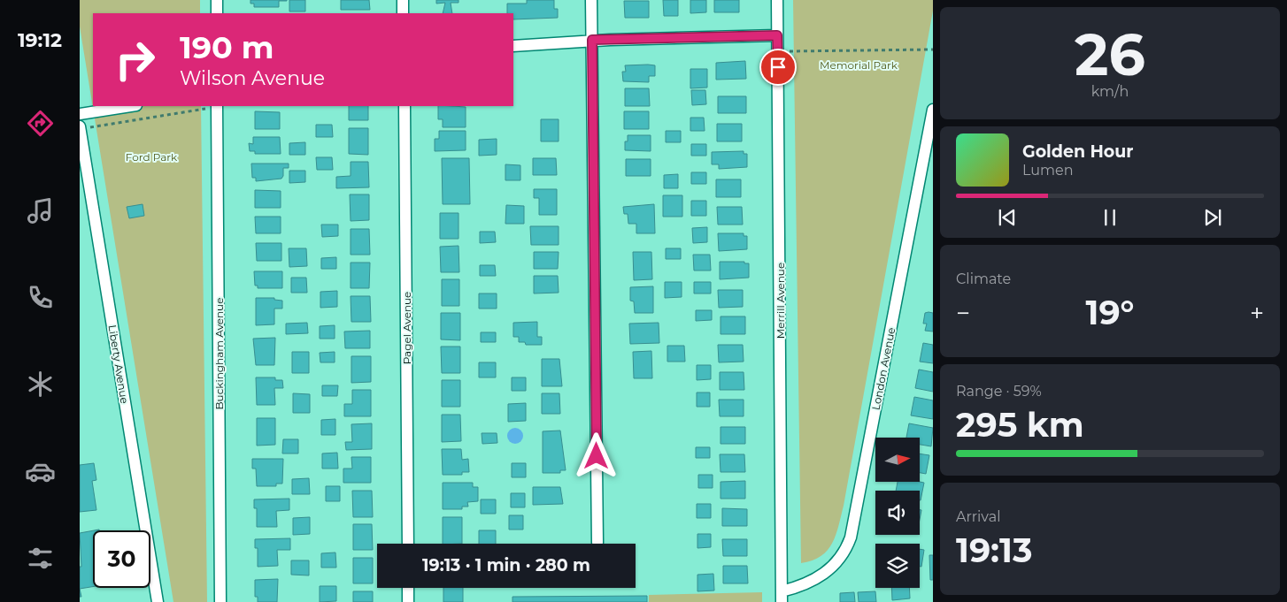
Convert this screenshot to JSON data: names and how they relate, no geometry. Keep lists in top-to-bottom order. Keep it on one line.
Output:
{"streets":{"street":["Merrill Avenue","Pagel Avenue","Buckingham Avenue","Liberty Avenue","London Avenue"]},"crossings":[["Merrill Avenue","London Avenue"]],"parks":["Memorial Park","Ford Park"],"north":"right","page":{"tabs":"19:12","tile":[["26","km/h"],"Climate",["Range · 59%","295 km"],["Arrival","19:13"]],"turn":["190 m","Wilson Avenue"],"song":["Golden Hour","Lumen"],"heat":["−","19°","+"],"limit":"30","trip":"19:13 · 1 min · 280 m"}}
